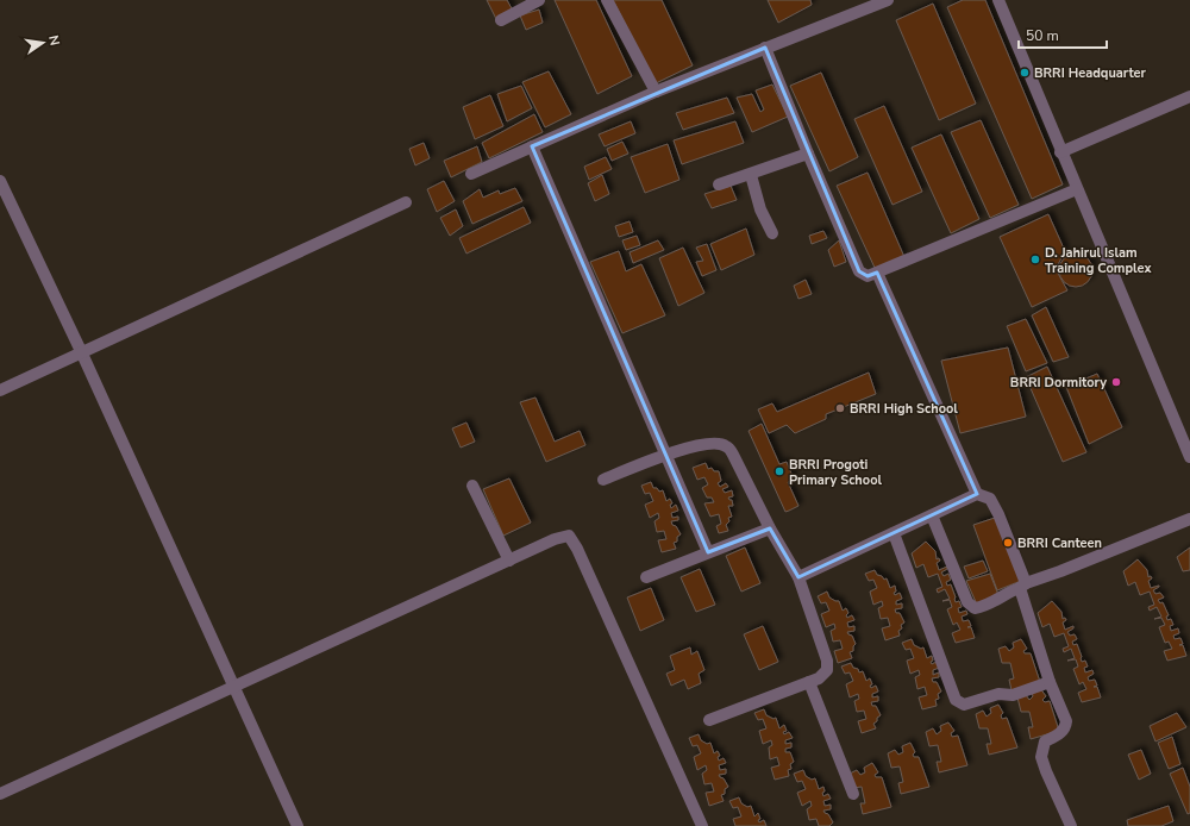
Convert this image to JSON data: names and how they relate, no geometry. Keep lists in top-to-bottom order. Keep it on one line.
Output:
{"places":["BRRI Headquarter","D. Jahirul Islam Training Complex","BRRI Dormitory","BRRI High School","BRRI Progoti Primary School","BRRI Canteen"],"scale_bar":"50 m","north":"right"}
